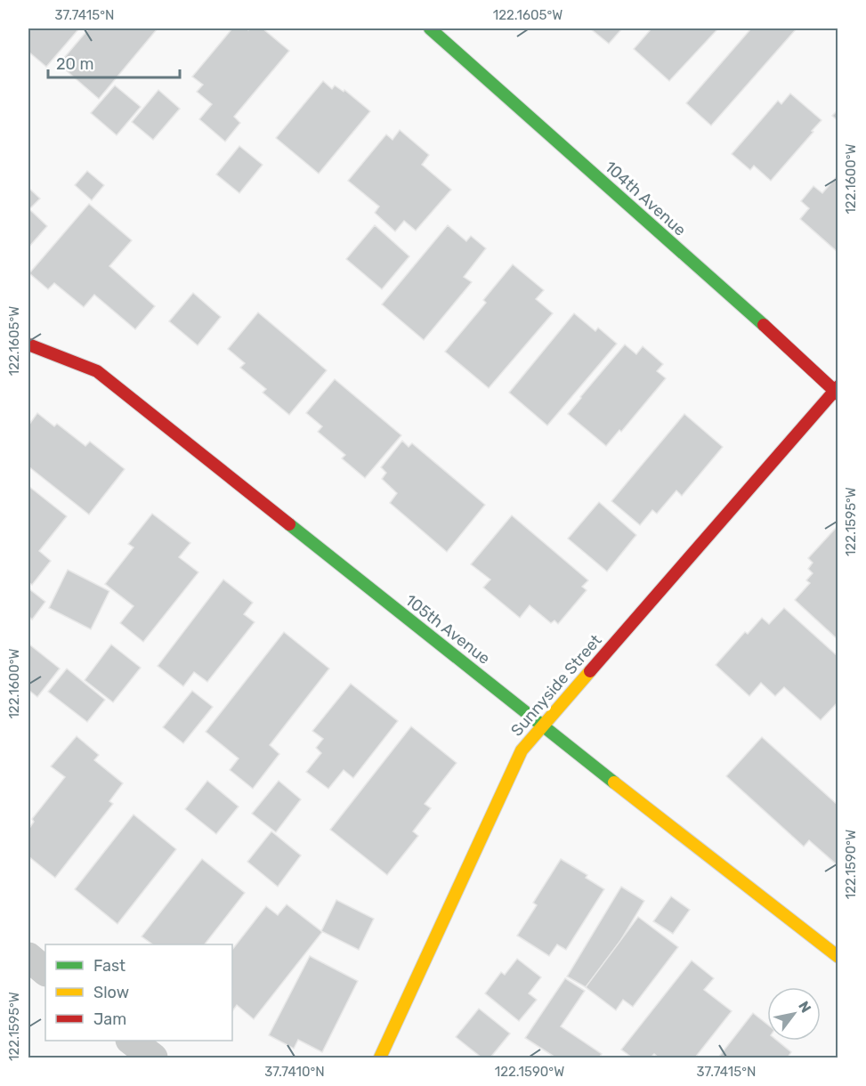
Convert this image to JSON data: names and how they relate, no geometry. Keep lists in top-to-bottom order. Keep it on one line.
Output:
{"streets":{"street":["104th Avenue","105th Avenue","Sunnyside Street"]},"crossings":[["104th Avenue","Sunnyside Street"],["105th Avenue","Sunnyside Street"]],"legend":["Fast","Slow","Jam"],"scale_bar":"20 m","north":"top right","coordinates":["37.7415°N","122.1605°W","122.1600°W","122.1595°W","122.1590°W","37.7410°N"]}
